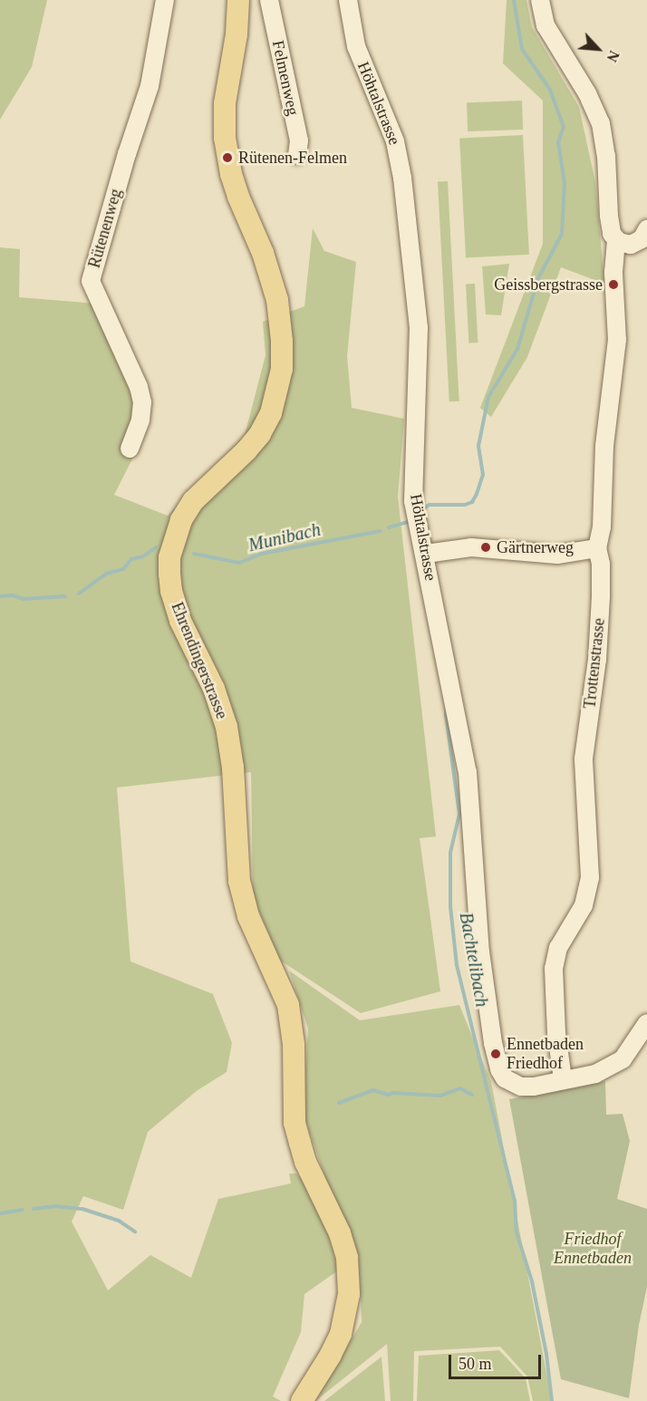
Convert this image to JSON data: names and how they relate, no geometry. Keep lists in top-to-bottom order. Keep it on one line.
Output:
{"streets":{"main road":["Ehrendingerstrasse"],"street":["Felmenweg","Höhtalstrasse","Rütenenweg","Trottenstrasse"]},"crossings":[["Höhtalstrasse","Trottenstrasse"]],"water":["Munibach","Bachtelibach"],"parks":["Friedhof Ennetbaden"],"places":["Rütenen-Felmen","Geissbergstrasse","Gärtnerweg","Ennetbaden Friedhof"],"scale_bar":"50 m","north":"bottom right"}
